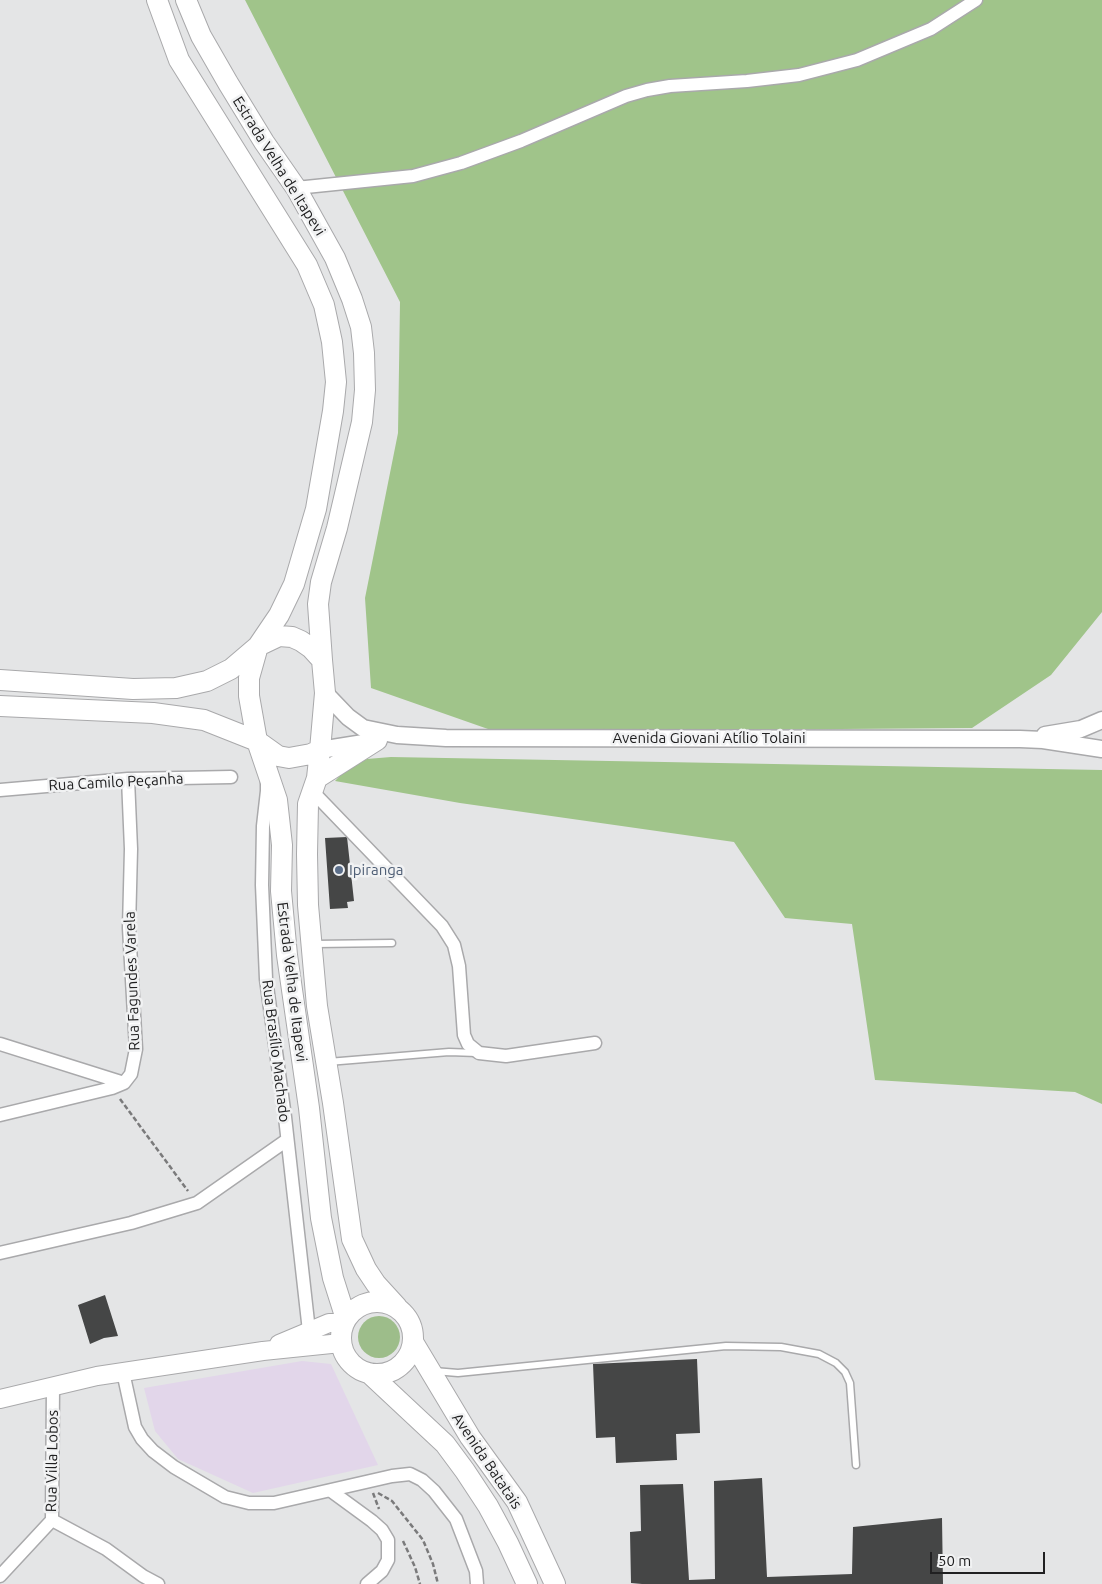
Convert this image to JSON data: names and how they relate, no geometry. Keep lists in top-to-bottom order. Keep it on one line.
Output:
{"streets":{"main road":["Estrada Velha de Itapevi","Avenida Batatais"],"street":["Avenida Giovani Atílio Tolaini","Rua Camilo Peçanha","Rua Fagundes Varela","Rua Brasílio Machado","Rua Villa Lobos"]},"crossings":[["Estrada Velha de Itapevi","Rua Brasílio Machado"],["Estrada Velha de Itapevi","Avenida Batatais"],["Rua Camilo Peçanha","Rua Fagundes Varela"]],"places":["Ipiranga"],"scale_bar":"50 m"}
